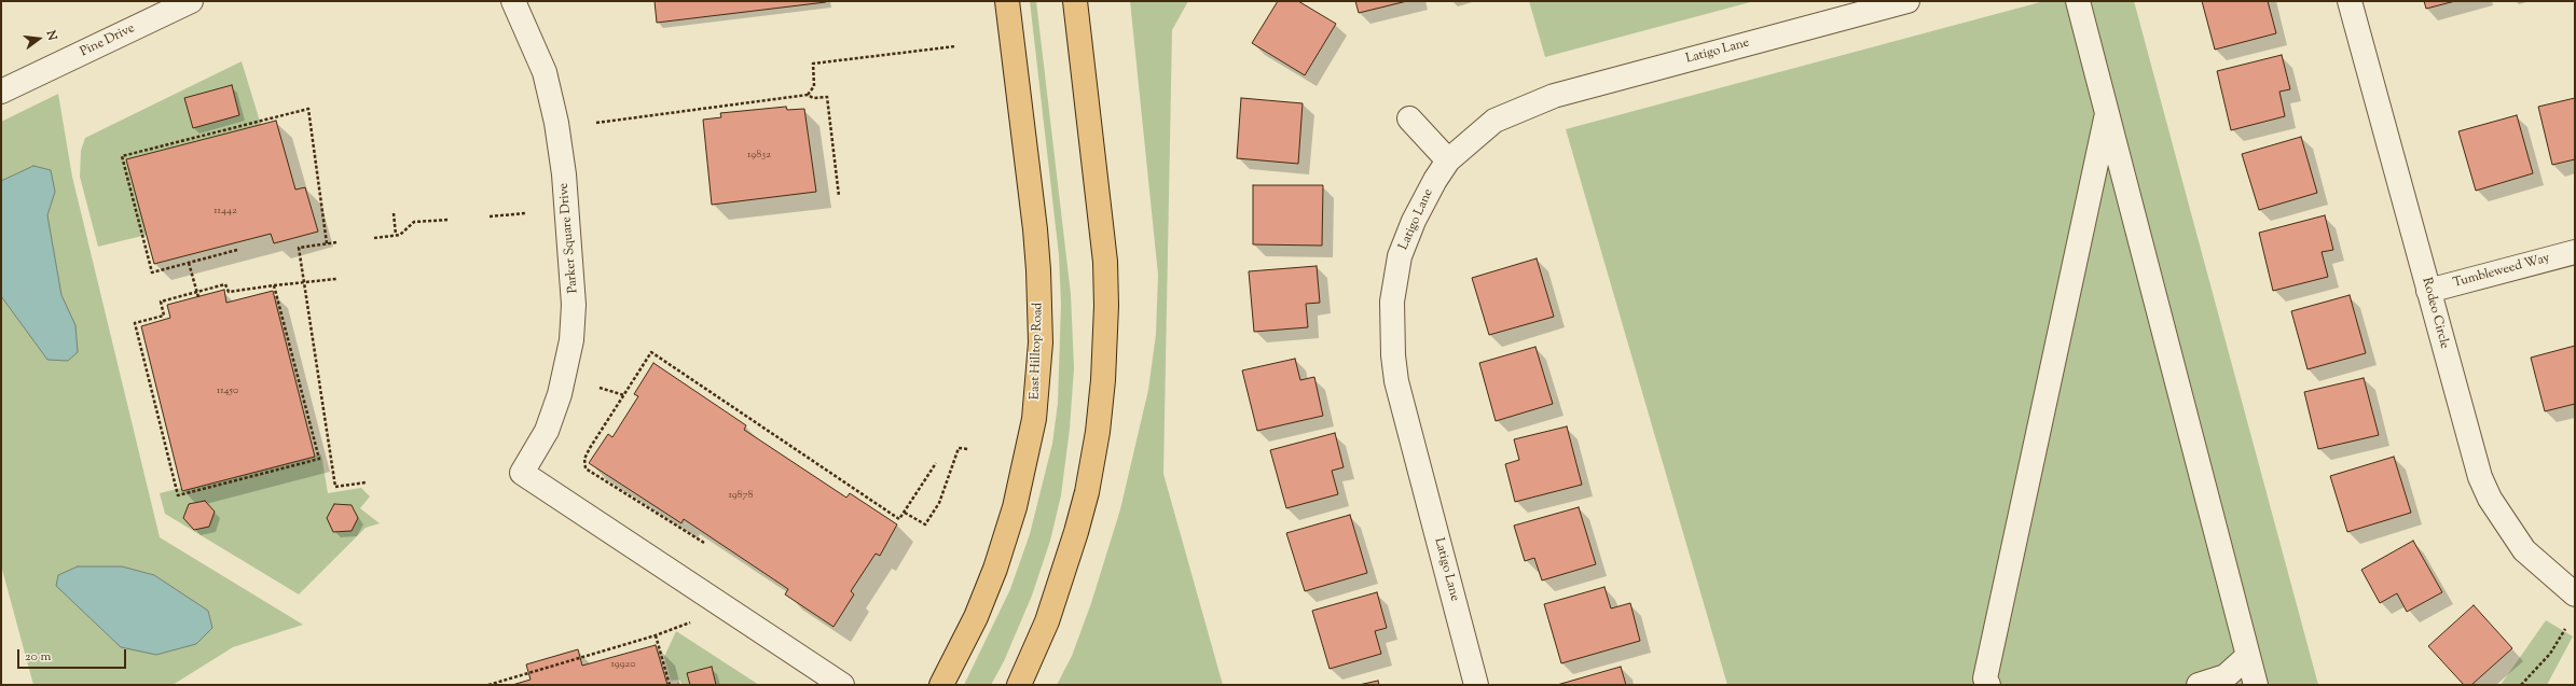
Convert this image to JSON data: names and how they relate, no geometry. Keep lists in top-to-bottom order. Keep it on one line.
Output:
{"streets":{"main road":["East Hilltop Road"],"street":["Pine Drive","Latigo Lane","Parker Square Drive","Tumbleweed Way","Rodeo Circle"]},"crossings":[["Tumbleweed Way","Rodeo Circle"]],"house_numbers":["19832","11442","11450","19878","19920"],"scale_bar":"20 m","north":"right"}
